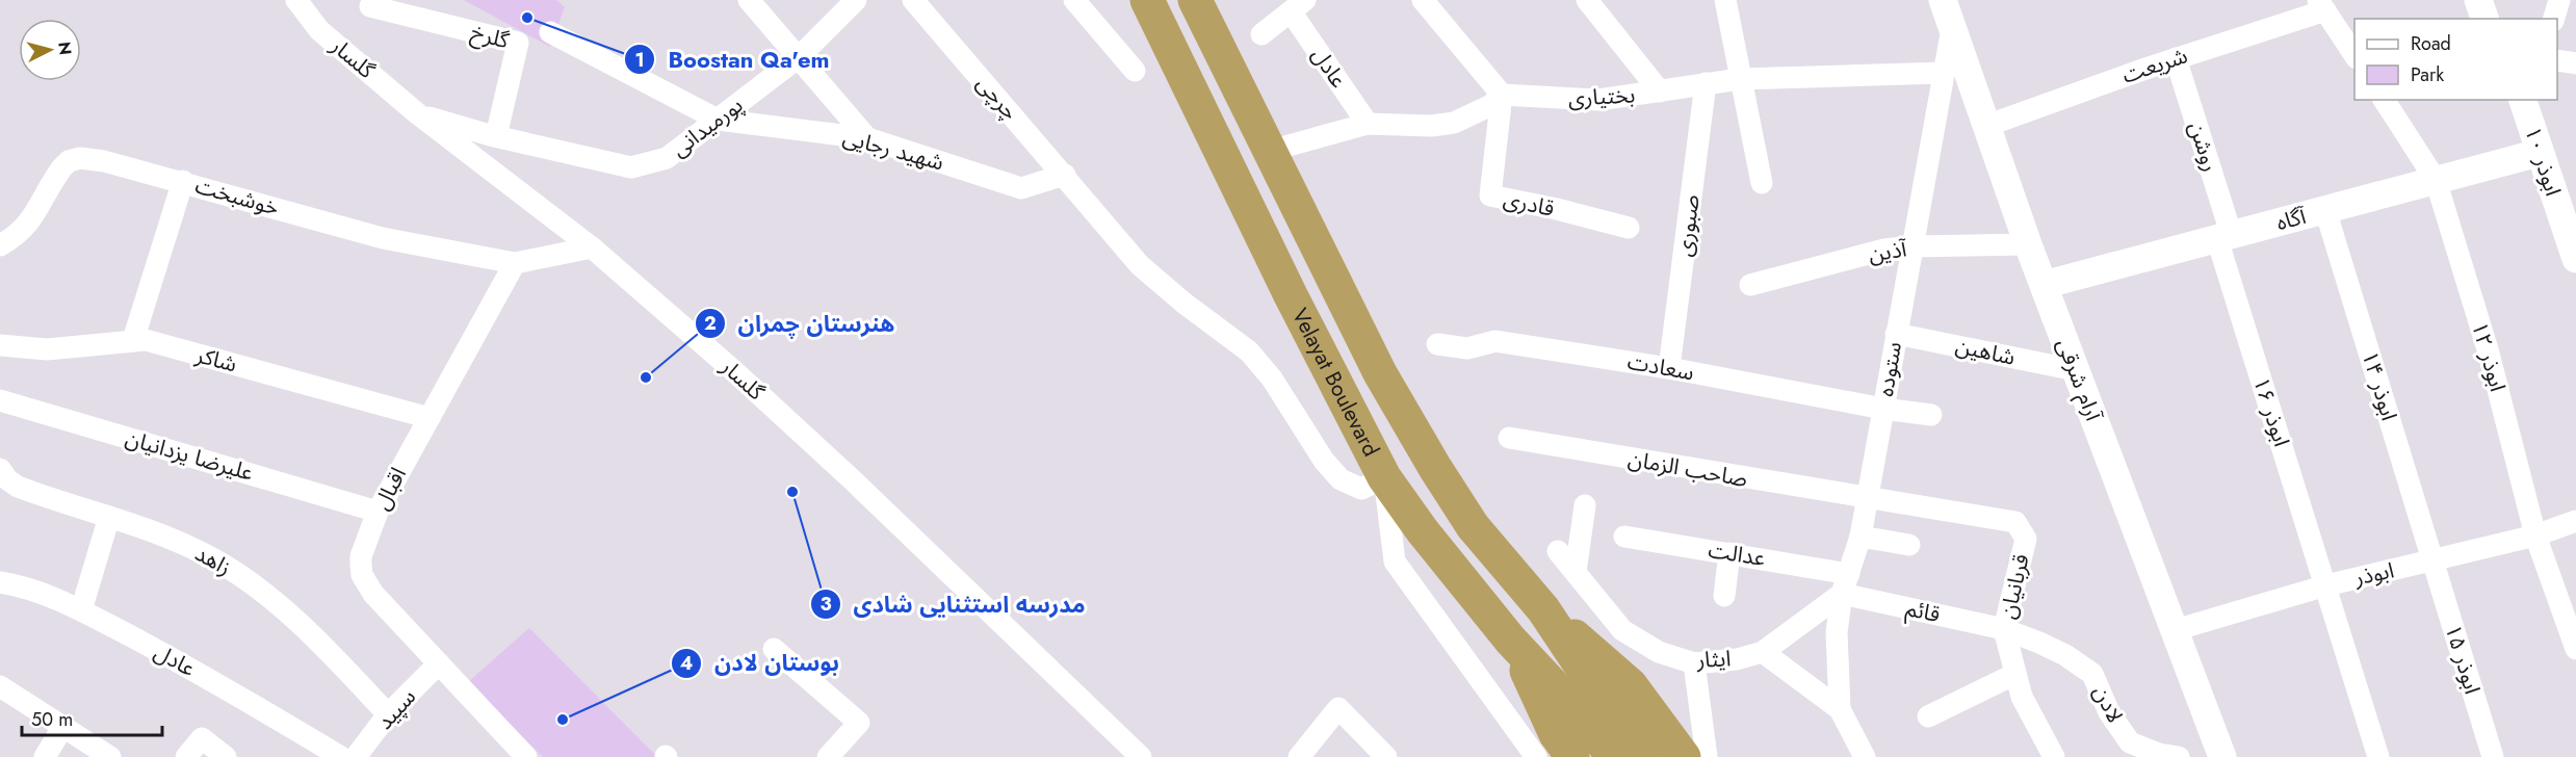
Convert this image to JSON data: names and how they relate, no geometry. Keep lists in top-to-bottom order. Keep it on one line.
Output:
{"streets":{"highway":["Velayat Boulevard"],"street":["گلرخ","گلسار","شریعت","عادل","بختیاری","چرچی","پورمیدانی","روشن","شهید رجایی","ابوذر ۱۰","خوشبخت","قادری","آگاه","صبوری","آذین","شاهین","ابوذر ۱۲","شاکر","سعادت","ستوده","آرام شرقی","ابوذر ۱۴","ابوذر ۱۶","علیرضا یزدانیان","صاحب الزمان","اقبال","عدالت","زاهد","ابوذر","قربانیان","قائم","ایثار","ابوذر ۱۵","لادن","سپید"]},"crossings":[["گلرخ","پورمیدانی"],["گلسار","پورمیدانی"],["شریعت","روشن"],["شریعت","آرام شرقی"],["بختیاری","قادری"],["بختیاری","صبوری"],["بختیاری","ستوده"],["چرچی","شهید رجایی"],["چرچی","Velayat Boulevard"],["پورمیدانی","شهید رجایی"],["روشن","آگاه"],["روشن","ابوذر ۱۶"],["ابوذر ۱۰","آگاه"],["خوشبخت","اقبال"],["آگاه","ابوذر ۱۲"],["آگاه","آرام شرقی"],["آگاه","ابوذر ۱۴"],["آگاه","ابوذر ۱۶"],["صبوری","سعادت"],["آذین","ستوده"],["آذین","آرام شرقی"],["شاهین","ستوده"],["شاهین","آرام شرقی"],["ابوذر ۱۲","ابوذر"],["شاکر","اقبال"],["سعادت","ستوده"],["ستوده","آرام شرقی"],["ستوده","صاحب الزمان"],["ستوده","عدالت"],["ستوده","قربانیان"],["ستوده","قائم"],["ستوده","ایثار"],["آرام شرقی","ابوذر"],["ابوذر ۱۴","ابوذر"],["ابوذر ۱۴","ابوذر ۱۵"],["ابوذر ۱۶","ابوذر"],["علیرضا یزدانیان","اقبال"],["صاحب الزمان","قربانیان"],["اقبال","سپید"],["عدالت","قائم"],["زاهد","سپید"],["ابوذر","ابوذر ۱۵"],["قربانیان","قائم"],["قربانیان","لادن"],["قائم","لادن"]],"places":["Boostan Qa'em","هنرستان چمران","مدرسه استثنایی شادی","بوستان لادن"],"legend":["Road","Park"],"scale_bar":"50 m","north":"right"}
